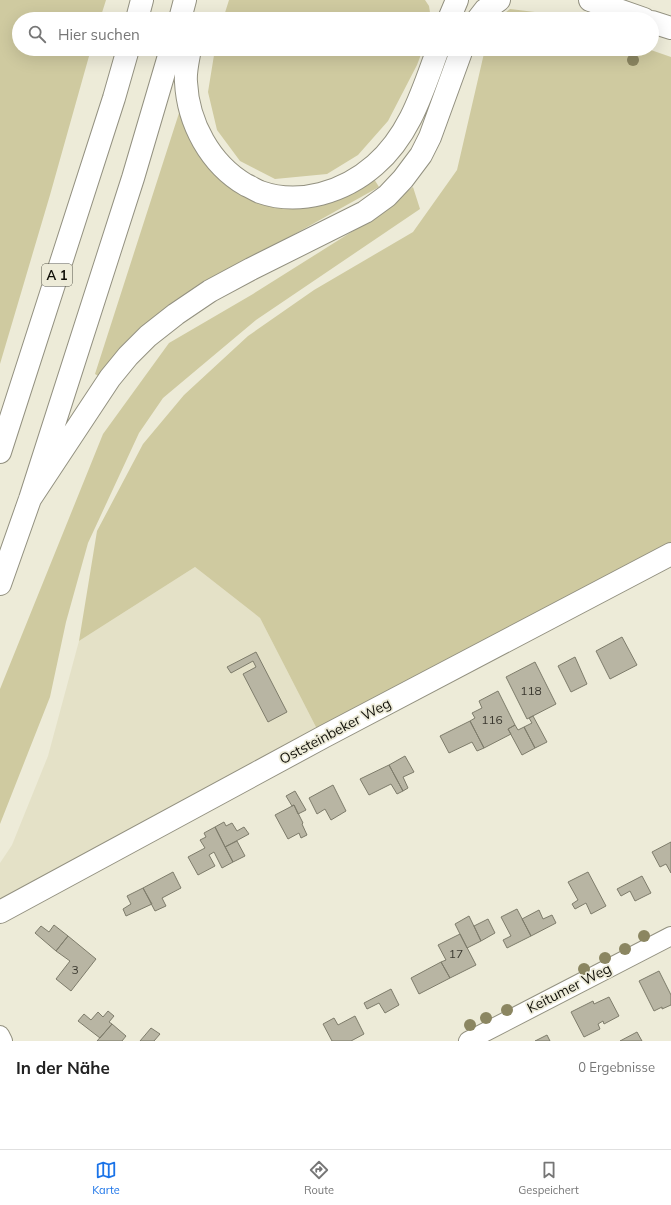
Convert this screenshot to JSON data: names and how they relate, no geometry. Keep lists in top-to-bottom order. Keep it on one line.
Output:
{"streets":{"main road":["A 1","Oststeinbeker Weg"],"street":["Keitumer Weg"]},"house_numbers":["118","116","17","3"],"page":{"search":"Hier suchen","heading":["In der Nähe","0 Ergebnisse"],"nav":["Karte","Route","Gespeichert"]}}
